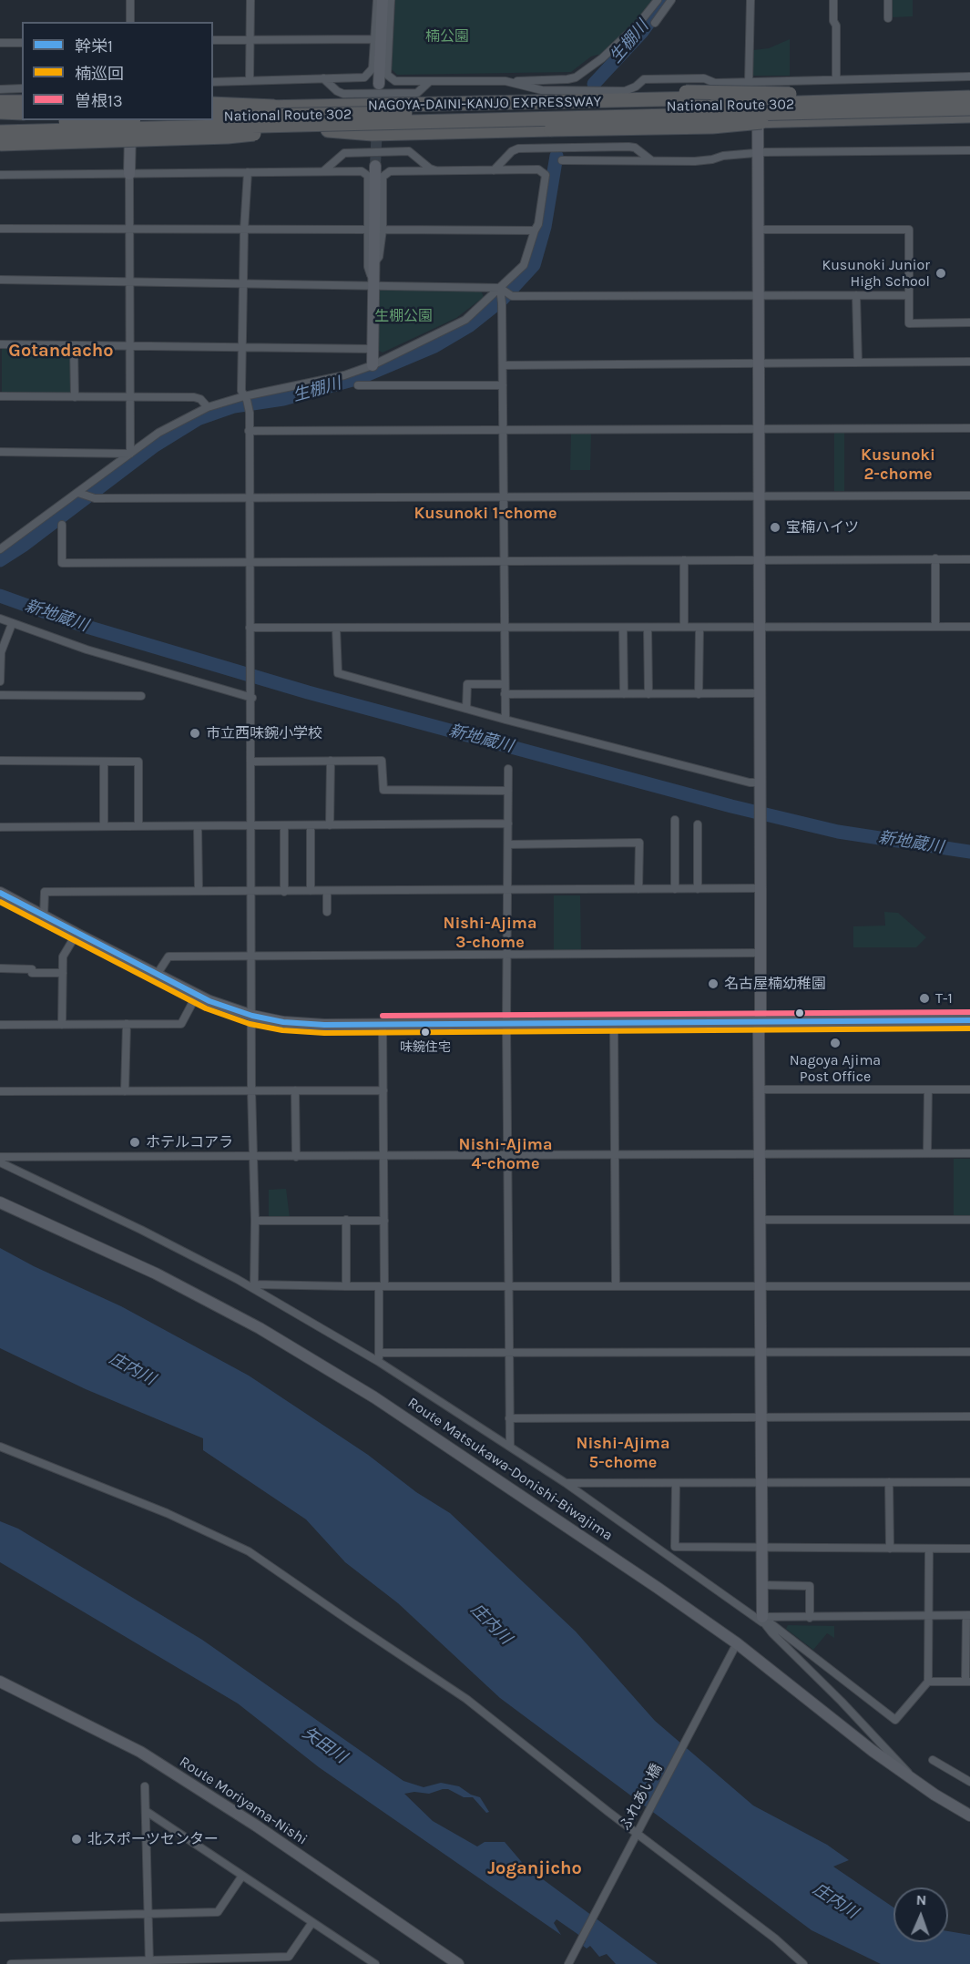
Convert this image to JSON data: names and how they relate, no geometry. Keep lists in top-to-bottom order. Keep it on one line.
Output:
{"streets":{"highway":["NAGOYA-DAINI-KANJO EXPRESSWAY","National Route 302"],"street":["Route Matsukawa-Donishi-Biwajima","ふれあい橋","Route Moriyama-Nishi"]},"crossings":[["NAGOYA-DAINI-KANJO EXPRESSWAY","National Route 302"],["Route Matsukawa-Donishi-Biwajima","ふれあい橋"]],"districts":["Gotandacho","Kusunoki 2-chome","Kusunoki 1-chome","Nishi-Ajima 3-chome","Nishi-Ajima 4-chome","Nishi-Ajima 5-chome","Joganjicho"],"water":["生棚川","新地蔵川","庄内川","矢田川"],"parks":["楠公園","生棚公園"],"places":["Kusunoki Junior High School","宝楠ハイツ","市立西味鋺小学校","名古屋楠幼稚園","T-1","味鋺住宅","Nagoya Ajima Post Office","ホテルコアラ","北スポーツセンター"],"lines":["transit line 幹栄1","transit line 楠巡回","transit line 曽根13"],"legend":["幹栄1","楠巡回","曽根13"],"north":"top"}
